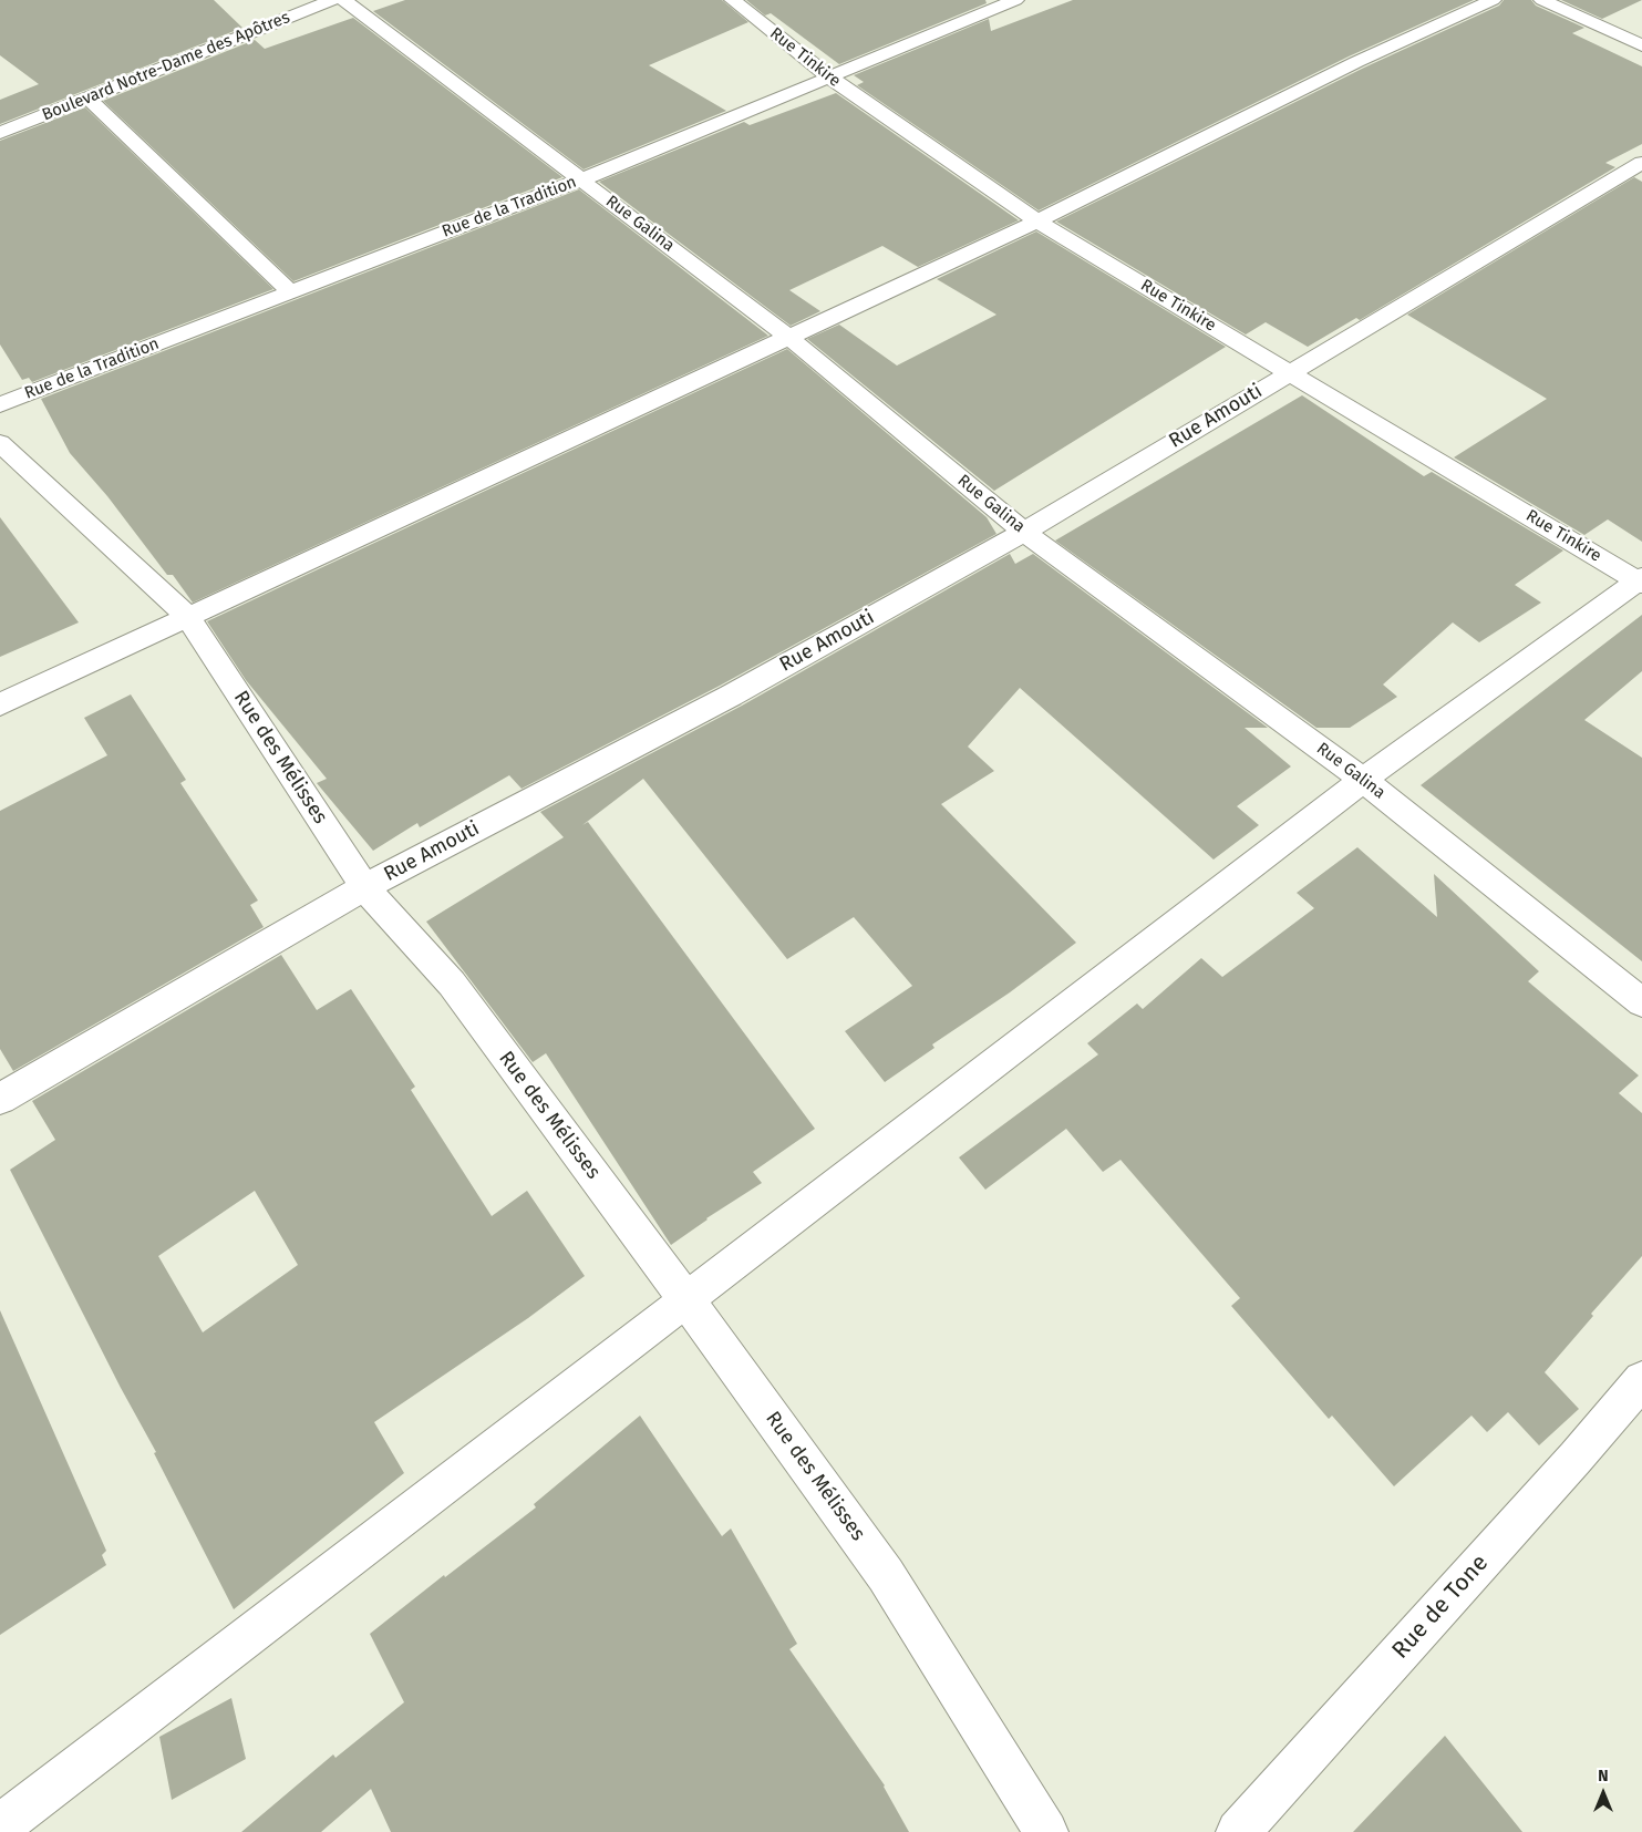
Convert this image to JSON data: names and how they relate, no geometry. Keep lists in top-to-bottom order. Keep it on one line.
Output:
{"streets":{"street":["Rue Tinkire","Boulevard Notre-Dame des Apôtres","Rue de la Tradition","Rue Galina","Rue Amouti","Rue des Mélisses","Rue de Tone"]},"crossings":[["Rue Tinkire","Rue de la Tradition"],["Rue Tinkire","Rue Amouti"],["Rue de la Tradition","Rue Galina"],["Rue Galina","Rue Amouti"],["Rue Amouti","Rue des Mélisses"]],"north":"top"}
